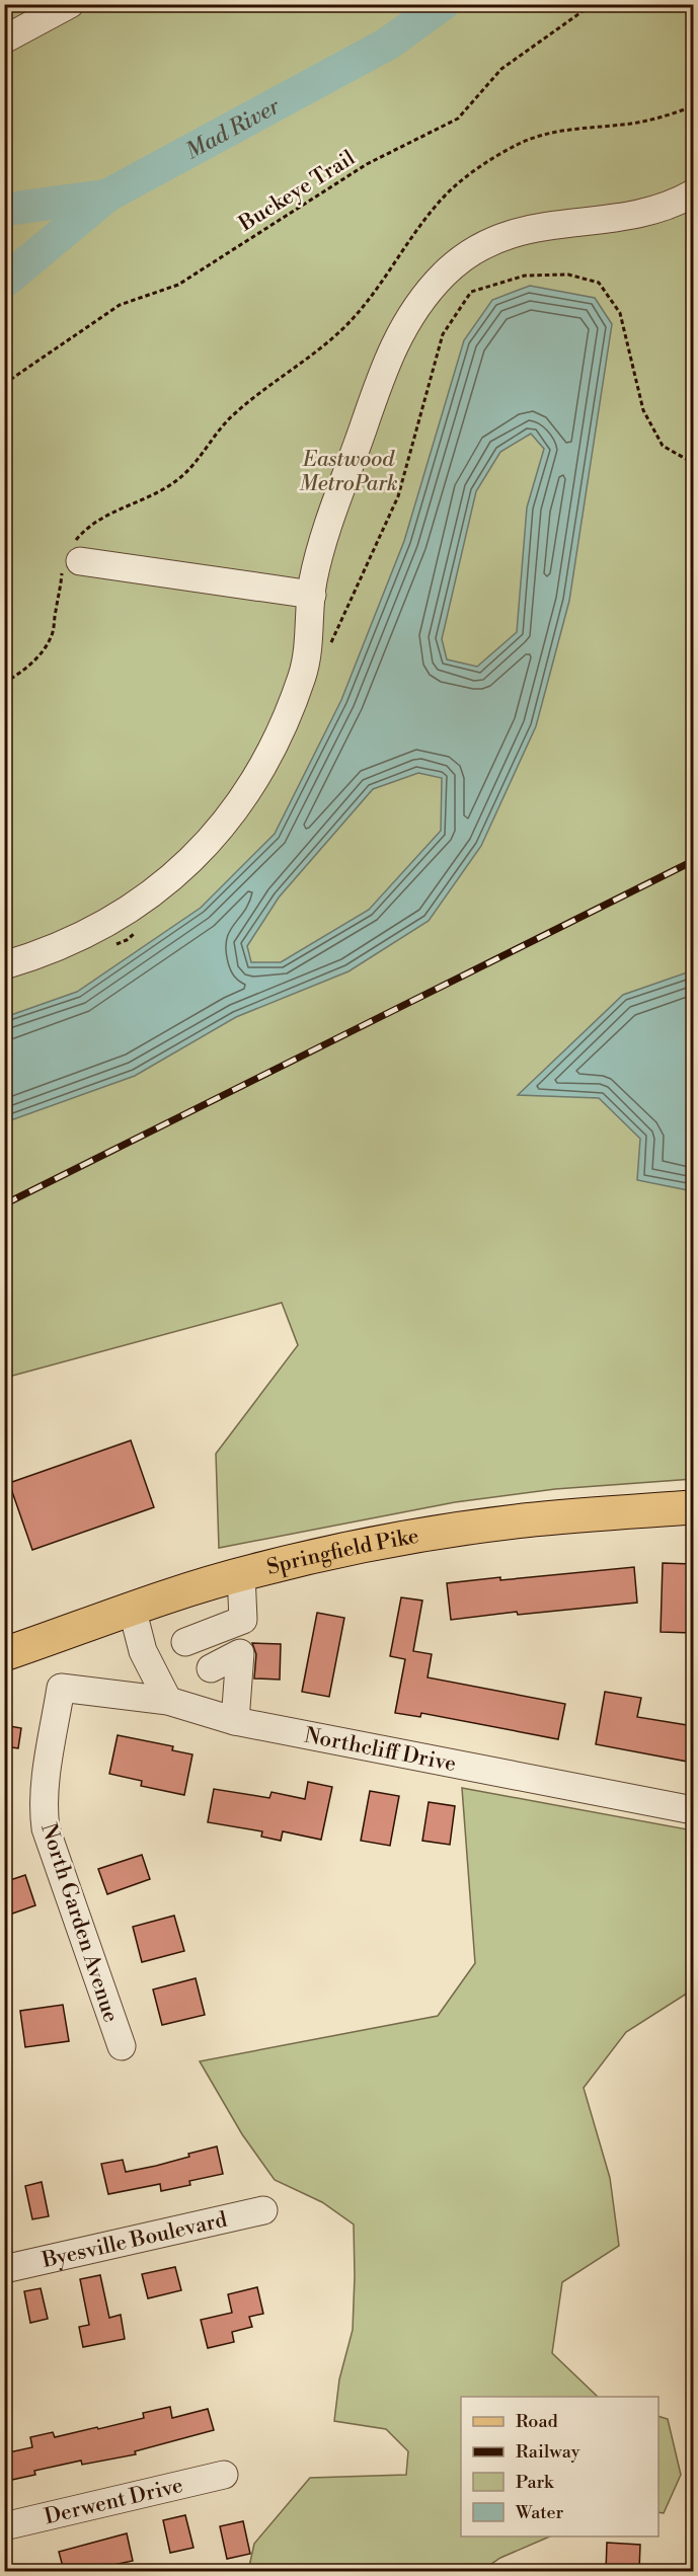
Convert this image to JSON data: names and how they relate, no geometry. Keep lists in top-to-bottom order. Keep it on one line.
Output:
{"streets":{"main road":["Springfield Pike"],"street":["Northcliff Drive","North Garden Avenue","Byesville Boulevard","Derwent Drive"],"path":["Buckeye Trail"]},"crossings":[["Northcliff Drive","North Garden Avenue"]],"water":["Mad River"],"parks":["Eastwood MetroPark"],"legend":["Road","Railway","Park","Water"]}
